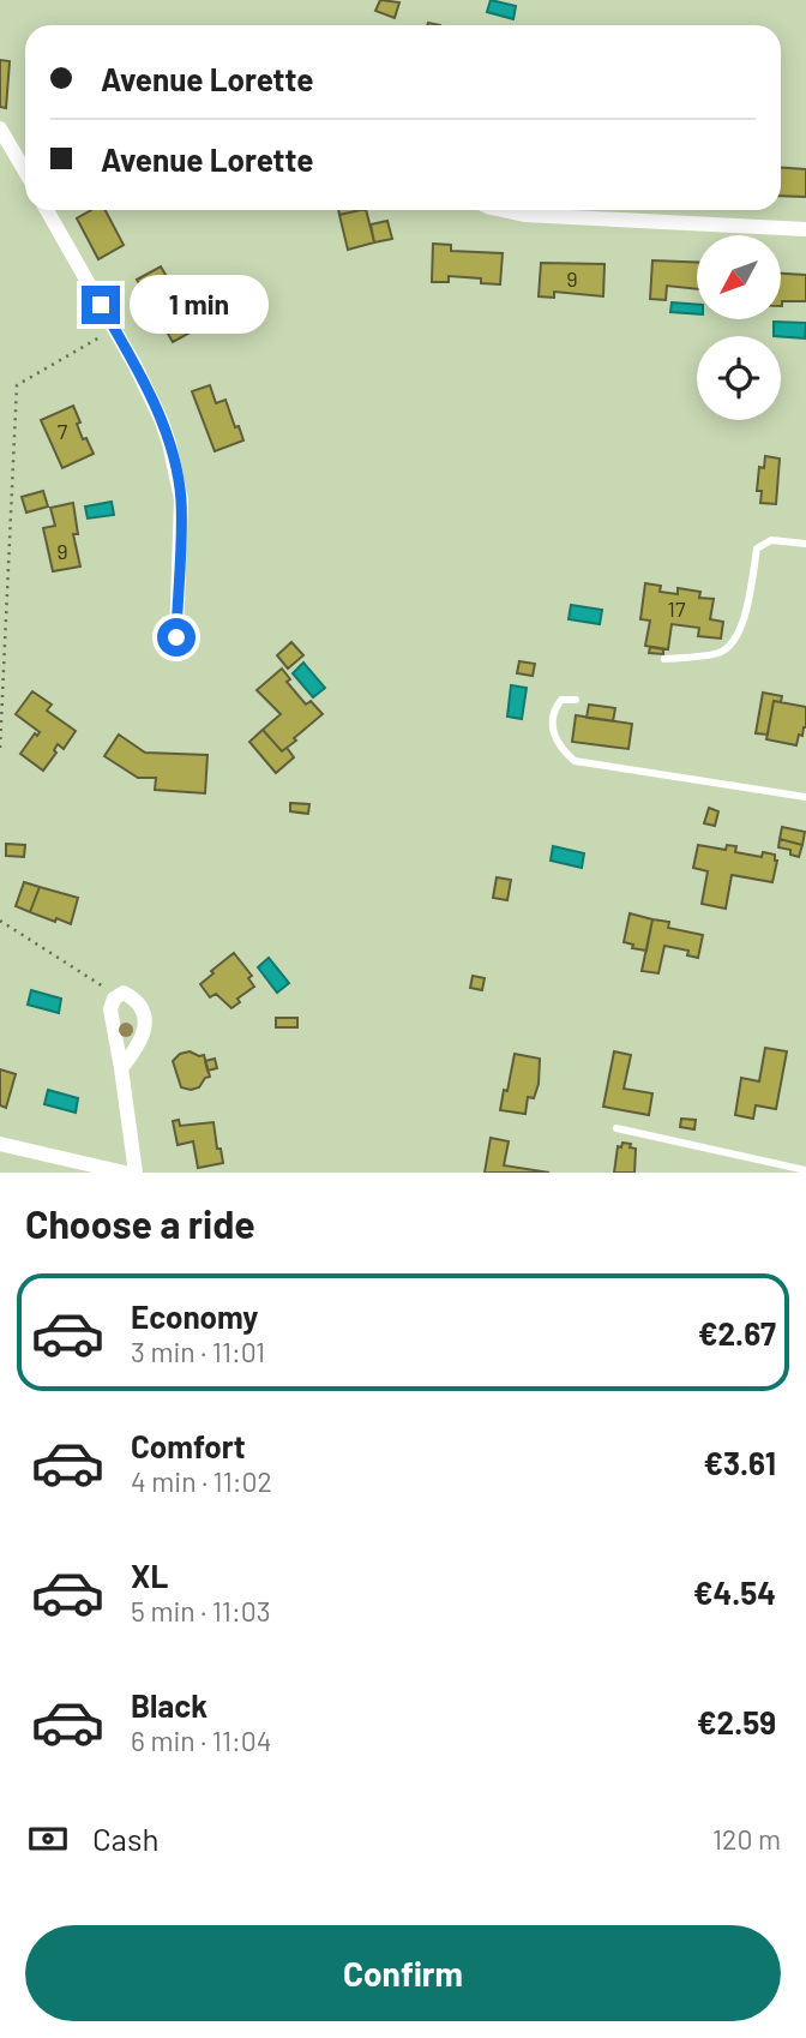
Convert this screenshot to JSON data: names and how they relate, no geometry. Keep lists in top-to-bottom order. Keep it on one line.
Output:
{"house_numbers":["9","7","9","17"],"north":"bottom left","page":{"banner":["Avenue Lorette","Avenue Lorette"],"bubble":"1 min","heading":"Choose a ride","list":[{"name":"Economy","note":"3 min · 11:01","value":"€2.67"},{"name":"Comfort","note":"4 min · 11:02","value":"€3.61"},{"name":"XL","note":"5 min · 11:03","value":"€4.54"},{"name":"Black","note":"6 min · 11:04","value":"€2.59"}],"pay":["Cash","120 m"],"buttons":"Confirm"}}
